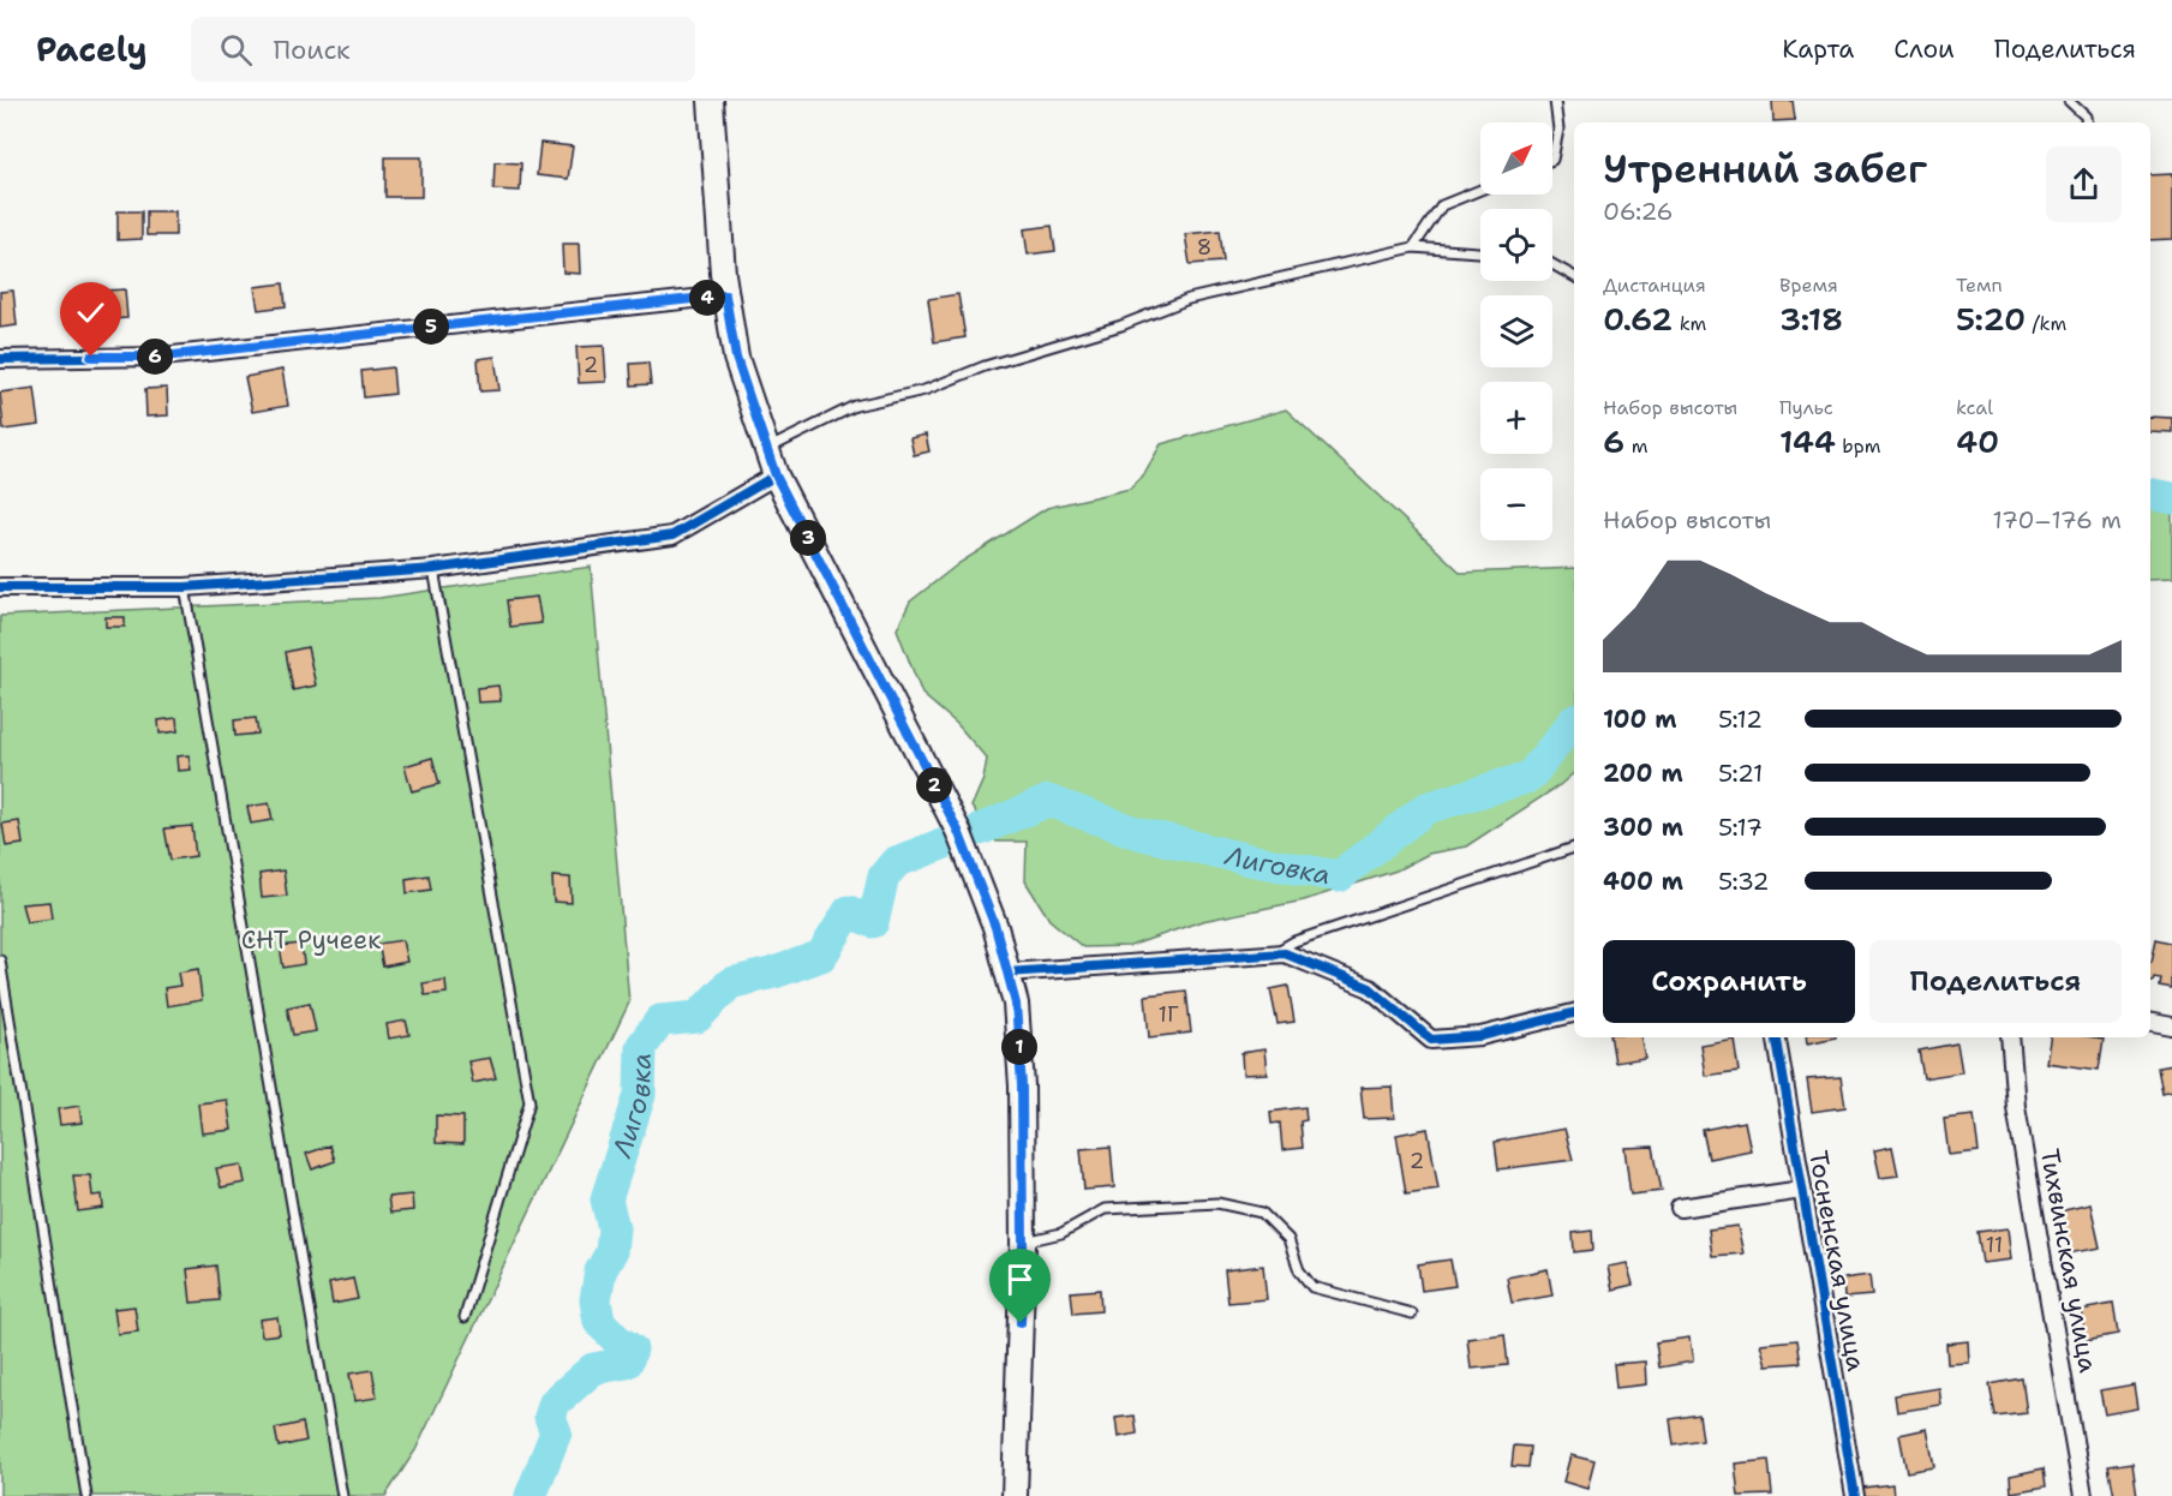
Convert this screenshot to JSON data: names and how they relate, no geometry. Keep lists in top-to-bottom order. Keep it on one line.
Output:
{"streets":{"street":["Тосненская улица","Тихвинская улица"]},"water":["Лиговка"],"parks":["СНТ Ручеек"],"house_numbers":["8","2","1Г","2","11"],"north":"top right","page":{"header":"Pacely","search":"Поиск","nav":["Карта","Слои","Поделиться"],"map_buttons":["+","−"],"heading":["Утренний забег","06:26"],"stats":[["Дистанция","0.62 km"],["Время","3:18"],["Темп","5:20 /km"],["Набор высоты","6 m"],["Пульс","144 bpm"],["kcal","40"]],"pins":["4","5","6","3","2","1"],"chart":["Набор высоты","170–176 m"],"list":[{"name":"100 m","note":"5:12"},{"name":"200 m","note":"5:21"},{"name":"300 m","note":"5:17"},{"name":"400 m","note":"5:32"}],"buttons":["Сохранить","Поделиться"]}}
